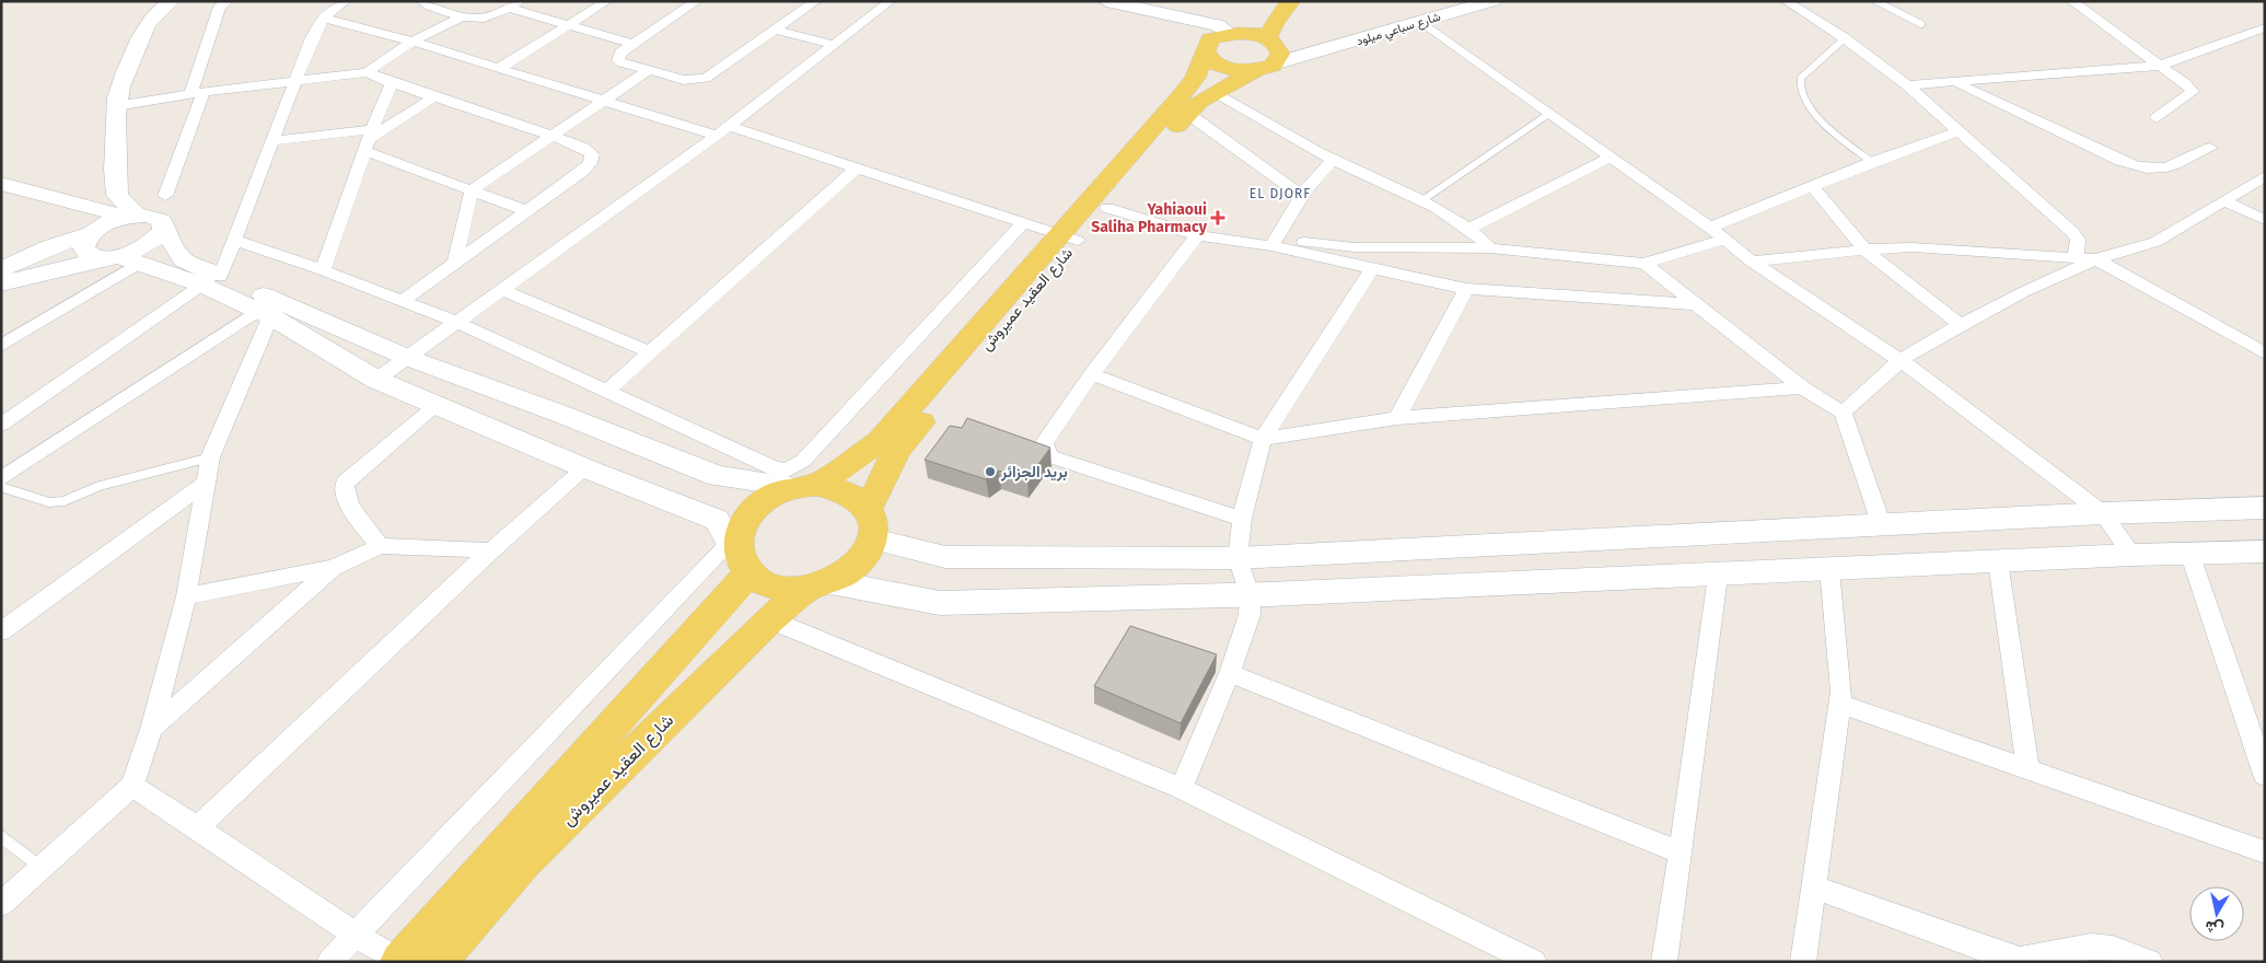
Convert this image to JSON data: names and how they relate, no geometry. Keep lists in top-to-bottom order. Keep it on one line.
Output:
{"streets":{"main road":["شارع العقيد عميروش"],"street":["شارع سباعي ميلود"]},"crossings":[["شارع سباعي ميلود","شارع العقيد عميروش"]],"districts":["EL DJORF"],"places":{"health":["Yahiaoui Saliha Pharmacy"],"other":["بريد الجزائر"]},"north":"bottom"}
